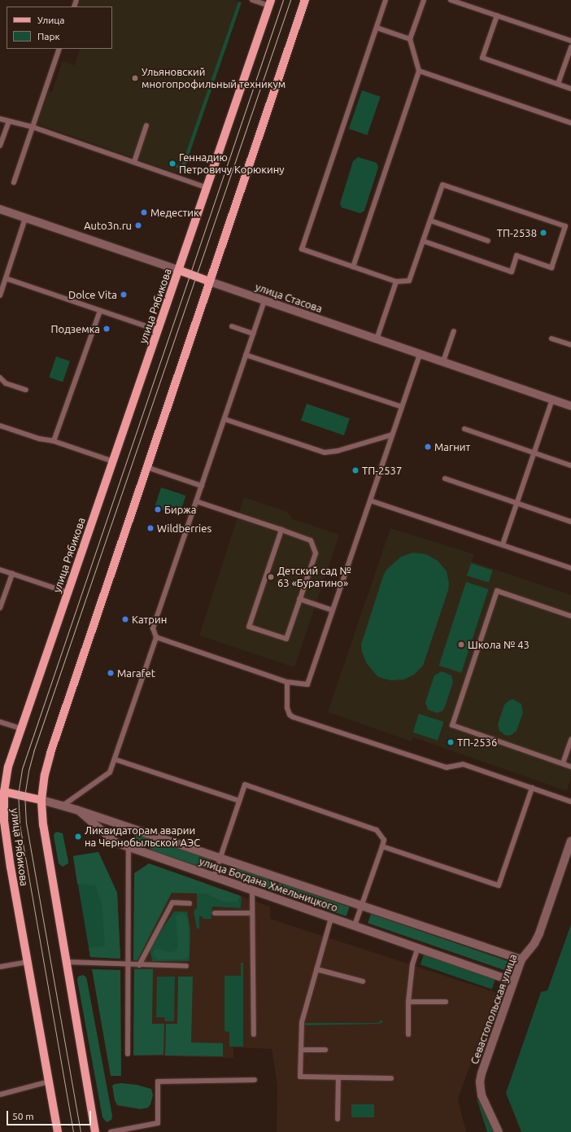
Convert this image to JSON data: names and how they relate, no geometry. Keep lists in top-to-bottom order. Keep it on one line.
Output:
{"streets":{"main road":["улица Стасова","улица Рябикова","улица Богдана Хмельницкого"],"street":["Севастопольская улица"]},"crossings":[["улица Стасова","улица Рябикова"],["улица Рябикова","улица Богдана Хмельницкого"],["улица Богдана Хмельницкого","Севастопольская улица"]],"places":["Ульяновский многопрофильный техникум","Геннадию Петровичу Корюкину","Медестик","Auto3n.ru","ТП-2538","Dolce Vita","Подземка","Магнит","ТП-2537","Биржа","Wildberries","Детский сад № 63 «Буратино»","Катрин","Школа № 43","Marafet","ТП-2536","Ликвидаторам аварии на Чернобыльской АЭС"],"legend":["Улица","Парк"],"scale_bar":"50 m"}
